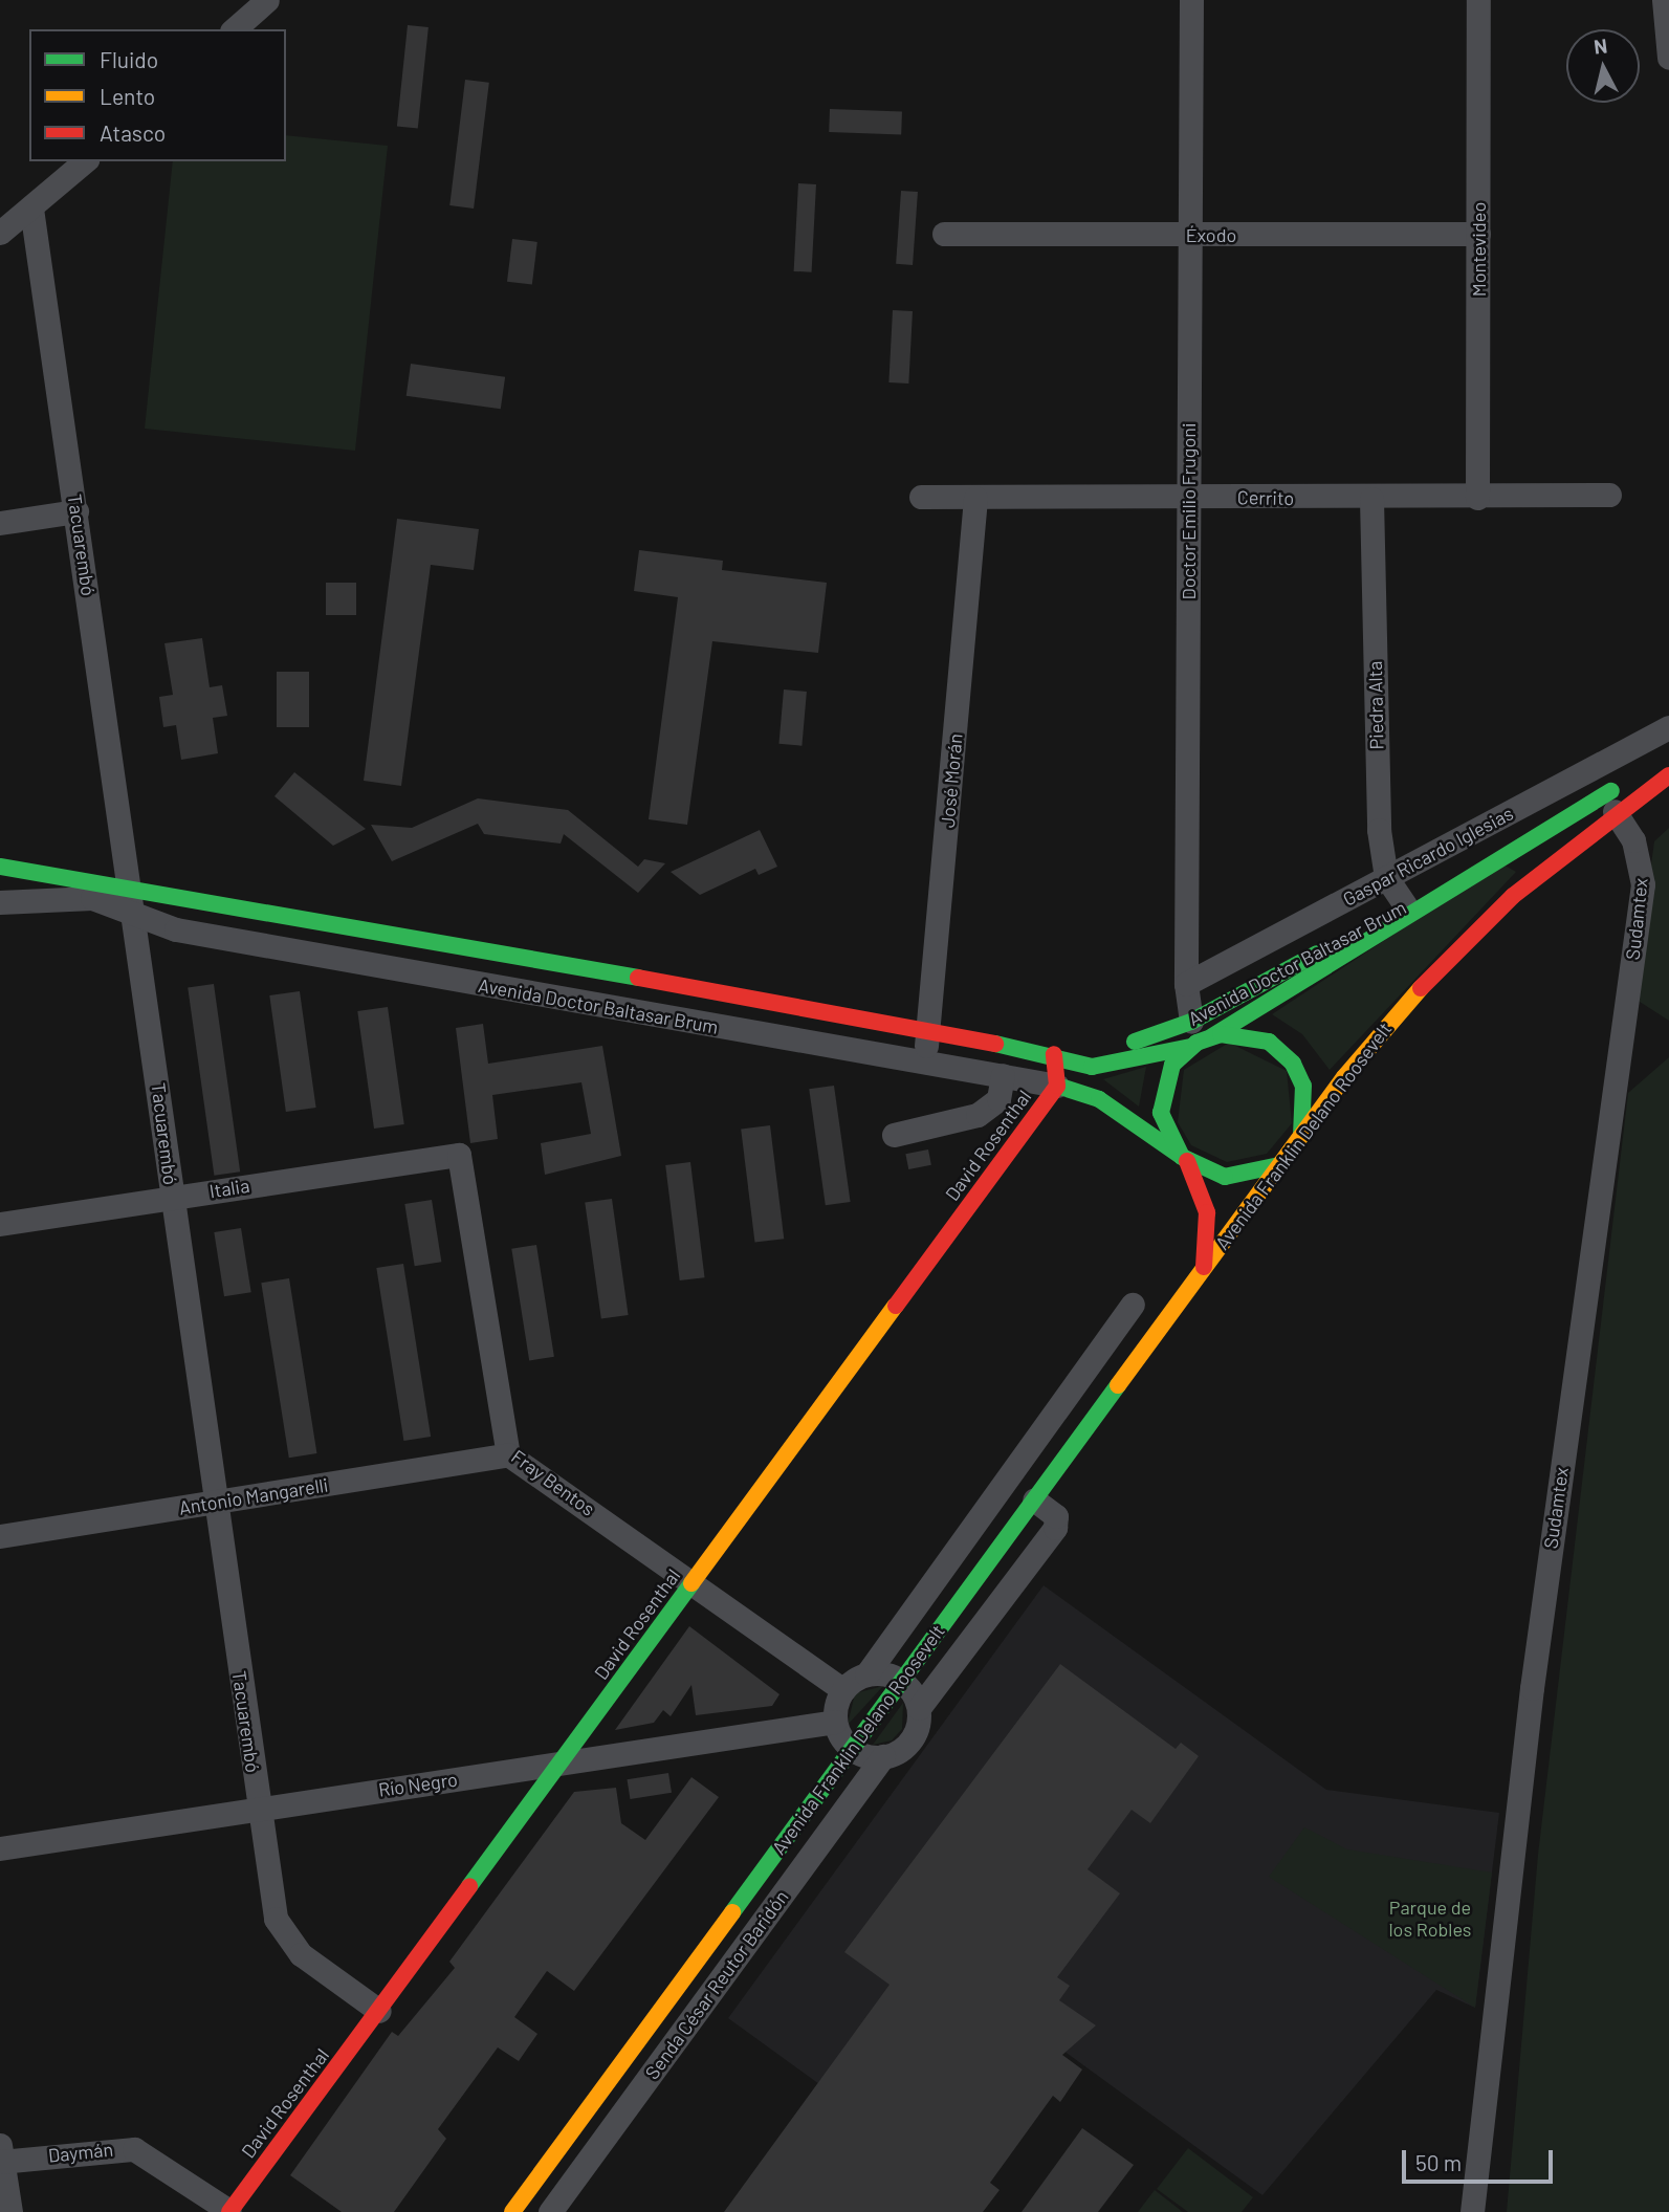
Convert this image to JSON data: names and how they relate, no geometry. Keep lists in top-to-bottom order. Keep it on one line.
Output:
{"streets":{"street":["Éxodo","Montevideo","Cerrito","Doctor Emilio Frugoni","Tacuarembó","Piedra Alta","José Morán","Gaspar Ricardo Iglesias","Sudamtex","Avenida Doctor Baltasar Brum","Avenida Franklin Delano Roosevelt","David Rosenthal","Italia","Fray Bentos","Antonio Mangarelli","Río Negro","Senda César Reutor Baridón","Daymán"]},"crossings":[["Éxodo","Montevideo"],["Éxodo","Doctor Emilio Frugoni"],["Montevideo","Cerrito"],["Cerrito","Doctor Emilio Frugoni"],["Cerrito","Piedra Alta"],["Cerrito","José Morán"],["Doctor Emilio Frugoni","Gaspar Ricardo Iglesias"],["Doctor Emilio Frugoni","Avenida Doctor Baltasar Brum"],["Tacuarembó","Avenida Doctor Baltasar Brum"],["Tacuarembó","David Rosenthal"],["Tacuarembó","Italia"],["Tacuarembó","Antonio Mangarelli"],["Tacuarembó","Río Negro"],["Piedra Alta","Gaspar Ricardo Iglesias"],["Piedra Alta","Avenida Doctor Baltasar Brum"],["José Morán","Avenida Doctor Baltasar Brum"],["Gaspar Ricardo Iglesias","Sudamtex"],["Sudamtex","Avenida Doctor Baltasar Brum"],["Sudamtex","Avenida Franklin Delano Roosevelt"],["Avenida Doctor Baltasar Brum","Avenida Franklin Delano Roosevelt"],["Avenida Doctor Baltasar Brum","David Rosenthal"],["David Rosenthal","Fray Bentos"],["David Rosenthal","Río Negro"],["David Rosenthal","Daymán"],["Italia","Fray Bentos"],["Fray Bentos","Antonio Mangarelli"]],"parks":["Parque de los Robles"],"legend":["Fluido","Lento","Atasco"],"scale_bar":"50 m","north":"top"}
